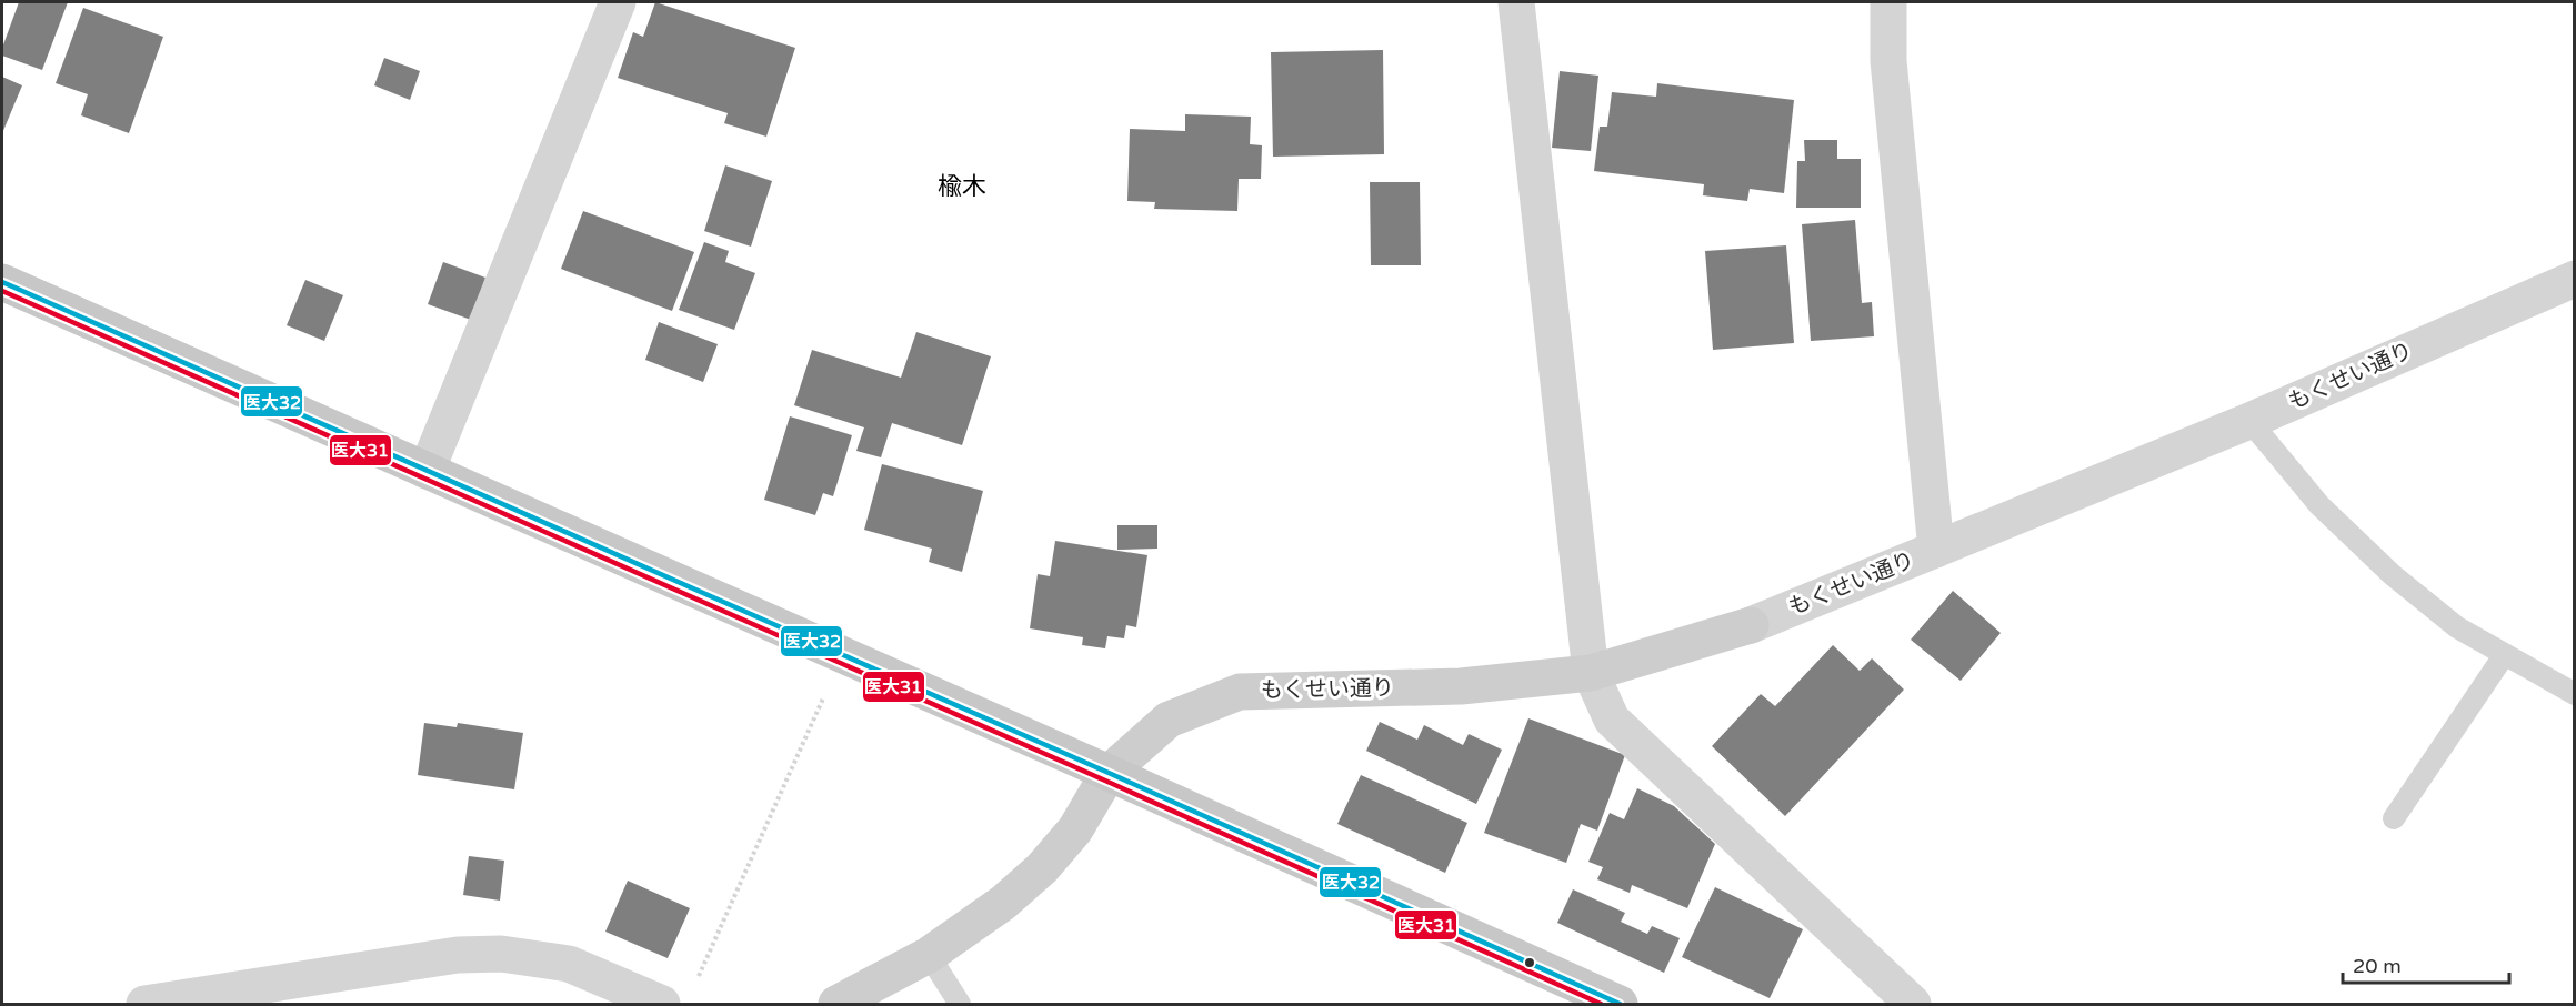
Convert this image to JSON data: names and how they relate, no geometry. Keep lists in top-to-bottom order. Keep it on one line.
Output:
{"streets":{"street":["もくせい通り"]},"districts":["楡木"],"lines":["transit line 医大32","transit line 医大31"],"scale_bar":"20 m"}
